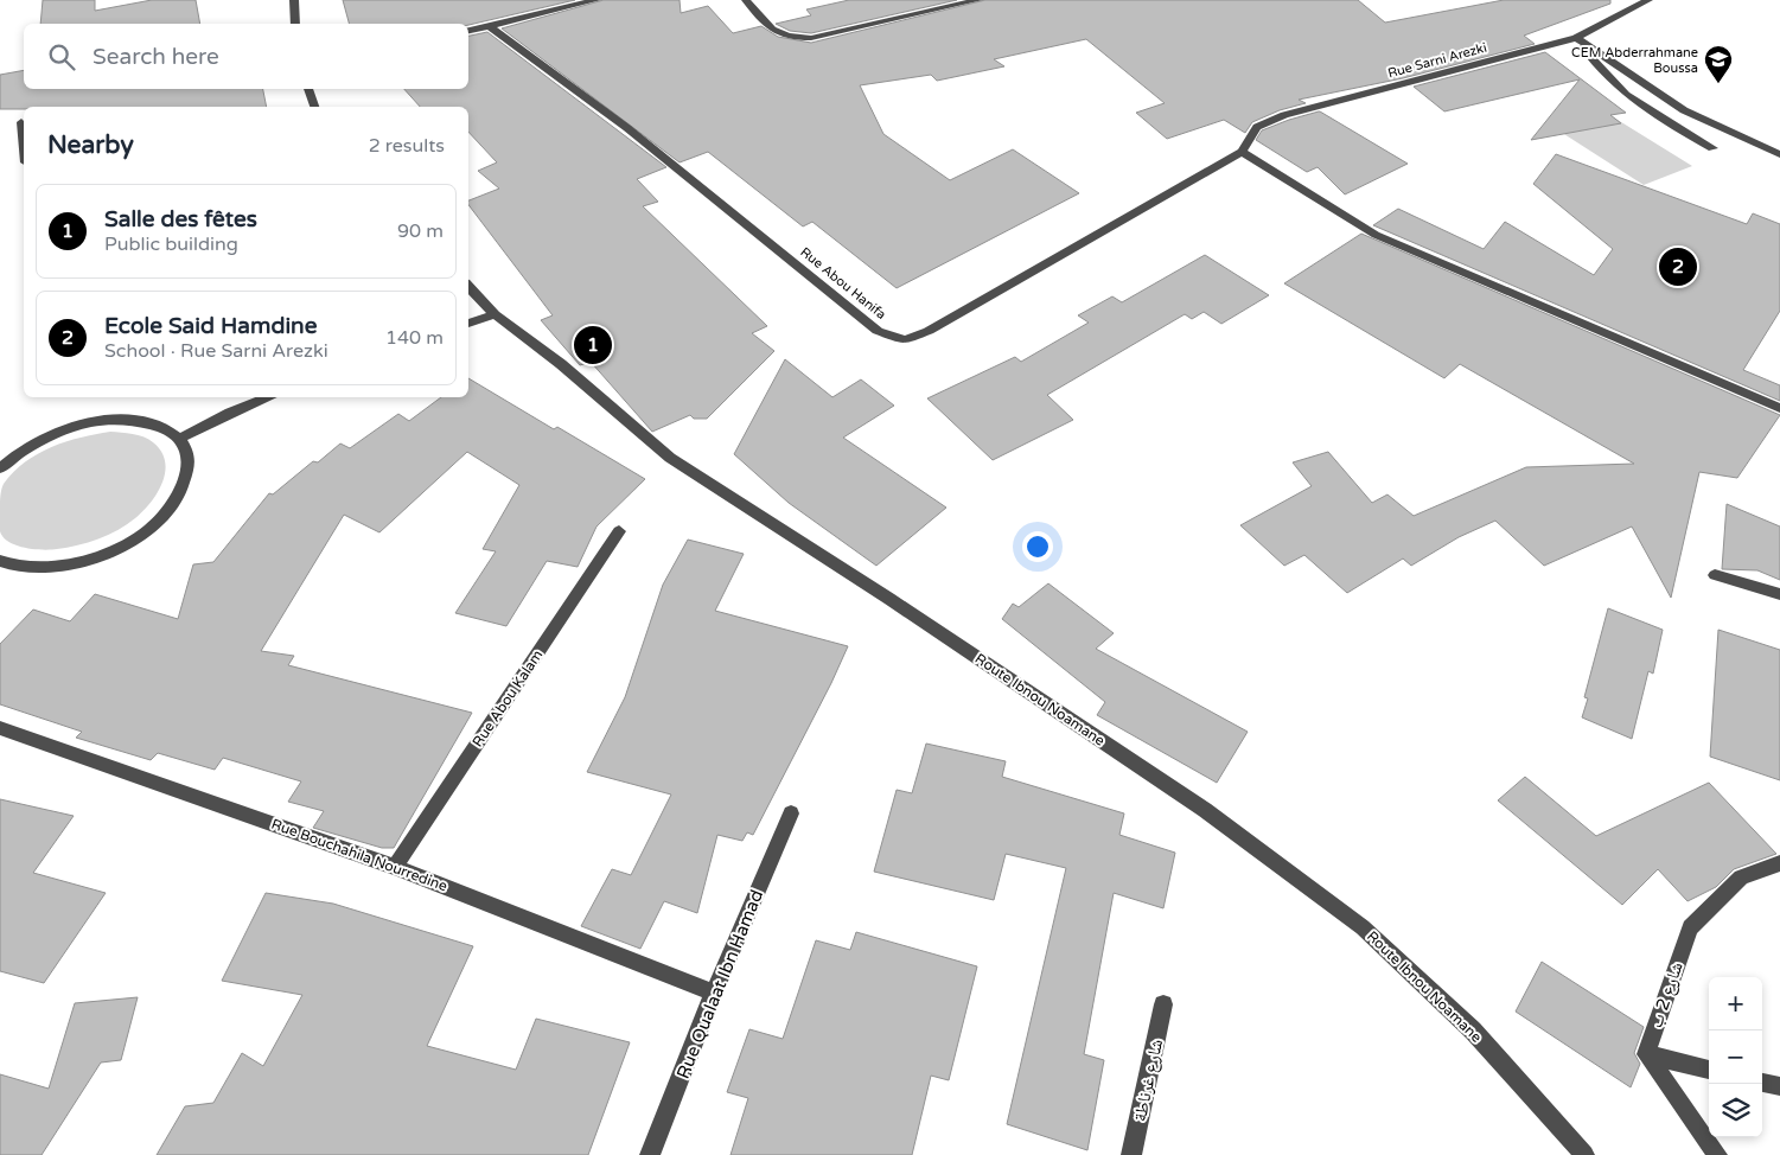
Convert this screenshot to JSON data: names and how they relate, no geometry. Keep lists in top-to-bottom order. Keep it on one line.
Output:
{"streets":{"street":["Rue Sarni Arezki","Rue Abou Hanifa","Rue Abou Kalam","Route Ibnou Noamane","Rue Bouchahila Nourredine","Rue Qualaat Ibn Hamad","شارع 2 ب","شارع غرناطة"]},"crossings":[["Rue Sarni Arezki","Rue Abou Hanifa"],["Rue Abou Kalam","Rue Bouchahila Nourredine"],["Rue Bouchahila Nourredine","Rue Qualaat Ibn Hamad"]],"places":{"school or university":["CEM Abderrahmane Boussa"]},"page":{"search":"Search here","heading":["Nearby","2 results"],"list":[{"mark":"1","name":"Salle des fêtes","note":"Public building","value":"90 m"},{"mark":"2","name":"Ecole Said Hamdine","note":"School · Rue Sarni Arezki","value":"140 m"}],"pins":["2","1"],"map_buttons":["+","−"]}}
